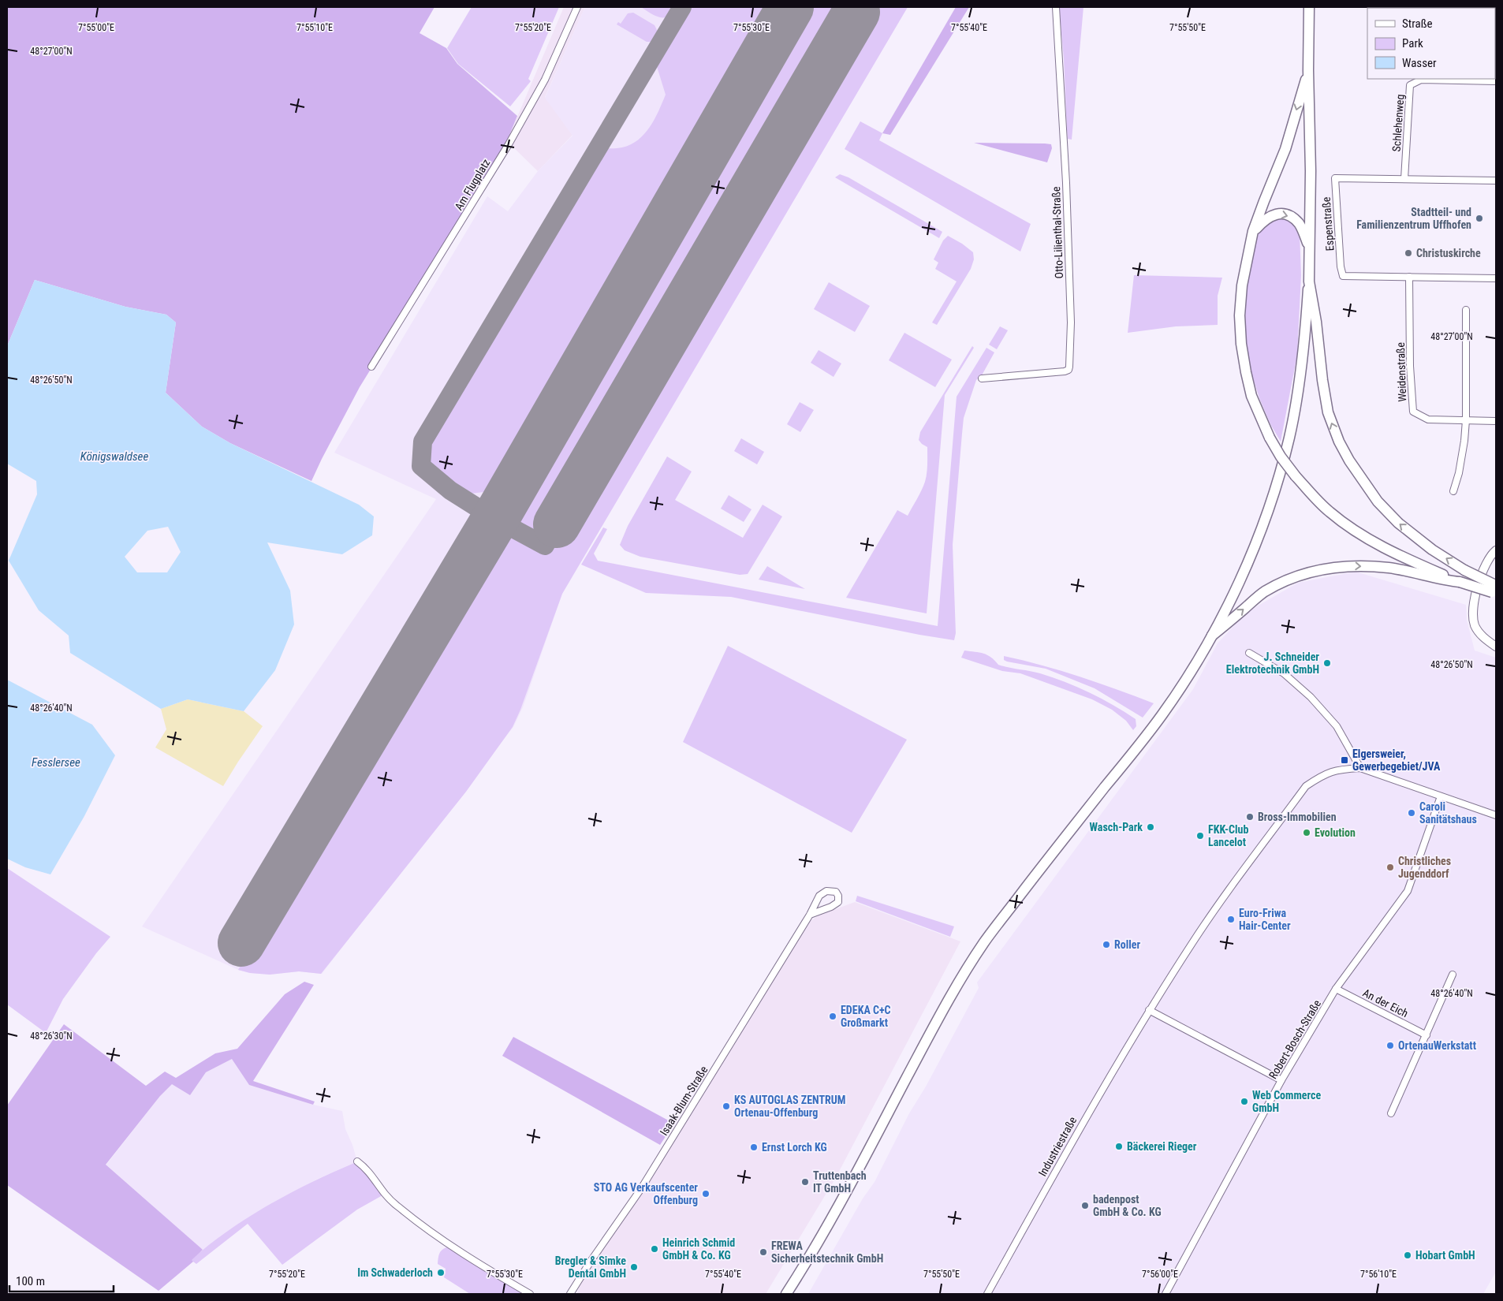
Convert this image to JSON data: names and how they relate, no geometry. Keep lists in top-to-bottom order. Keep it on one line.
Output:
{"streets":{"street":["Schlehenweg","Am Flugplatz","Espenstraße","Otto-Lilienthal-Straße","Weidenstraße","An der Eich","Robert-Bosch-Straße","Isaak-Blum-Straße","Industriestraße"]},"crossings":[["Schlehenweg","Espenstraße"],["Espenstraße","Weidenstraße"],["An der Eich","Robert-Bosch-Straße"]],"water":["Königswaldsee","Fesslersee"],"places":{"other":["Stadtteil- und Familienzentrum Uffhofen","Christuskirche","J. Schneider Elektrotechnik GmbH","Caroli Sanitätshaus","Bross-Immobilien","Wasch-Park","Evolution","FKK-Club Lancelot","Christliches Jugenddorf","Euro-Friwa Hair-Center","Roller","EDEKA C+C Großmarkt","OrtenauWerkstatt","Web Commerce GmbH","KS AUTOGLAS ZENTRUM Ortenau-Offenburg","Bäckerei Rieger","Ernst Lorch KG","Truttenbach IT GmbH","STO AG Verkaufscenter Offenburg","badenpost GmbH & Co. KG","Heinrich Schmid GmbH & Co. KG","FREWA Sicherheitstechnik GmbH","Hobart GmbH","Bregler & Simke Dental GmbH","Im Schwaderloch"],"transit":["Elgersweier, Gewerbegebiet/JVA"]},"legend":["Straße","Park","Wasser"],"scale_bar":"100 m","coordinates":["7°55'00\"E","7°55'10\"E","7°55'20\"E","7°55'30\"E","7°55'40\"E","7°55'50\"E","48°27'00\"N","48°26'50\"N","48°26'40\"N","48°26'30\"N","7°56'00\"E","7°56'10\"E"]}
